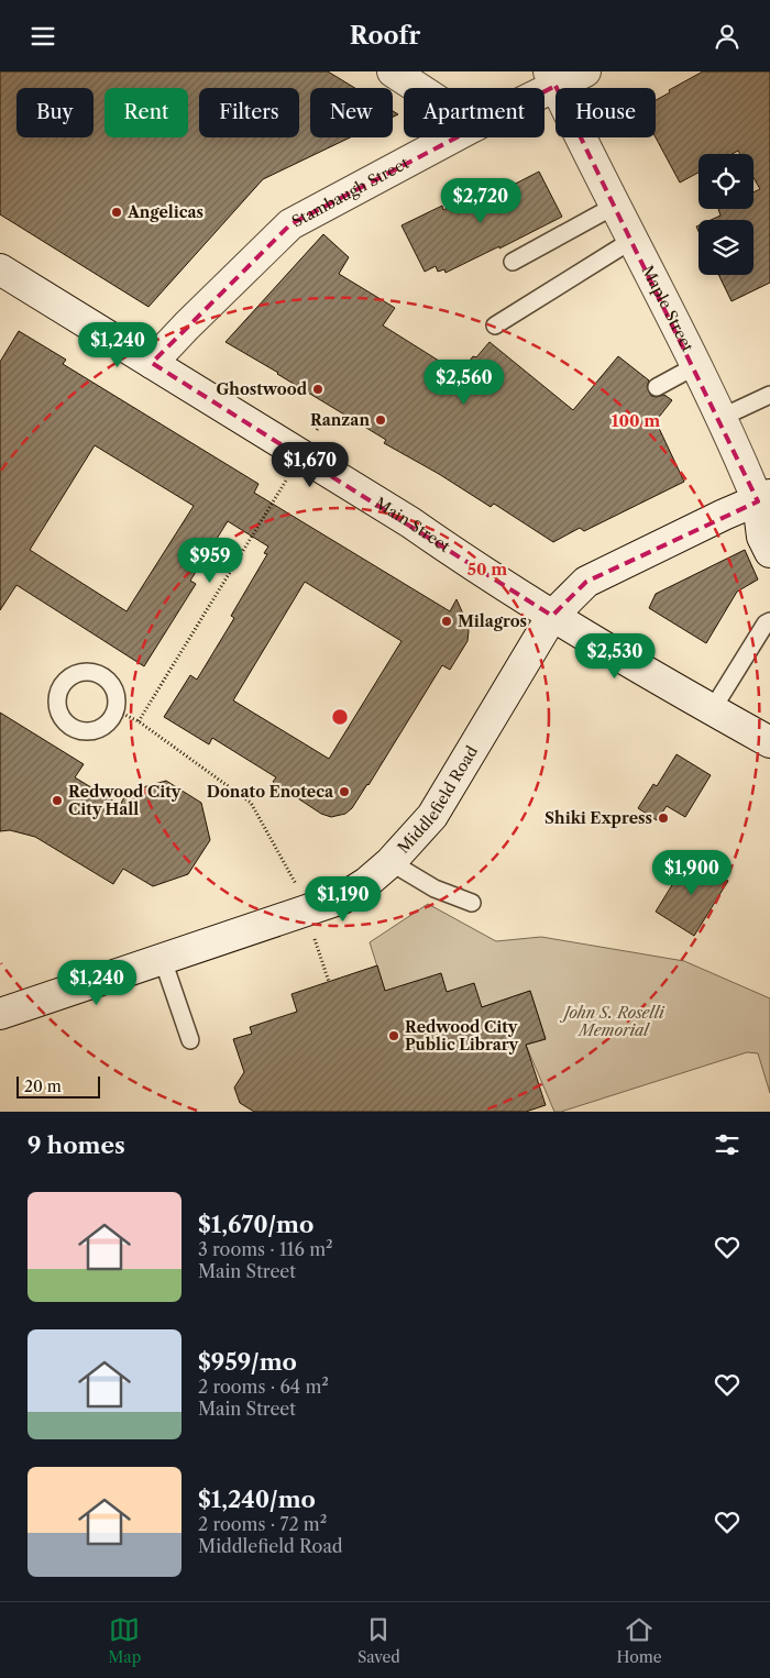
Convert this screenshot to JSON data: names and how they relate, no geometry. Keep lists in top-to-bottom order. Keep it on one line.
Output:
{"streets":{"street":["Stambaugh Street","Maple Street","Main Street","Middlefield Road"]},"crossings":[["Stambaugh Street","Maple Street"],["Stambaugh Street","Main Street"],["Maple Street","Middlefield Road"],["Main Street","Middlefield Road"]],"parks":["John S. Roselli Memorial"],"places":["Angelicas","Ghostwood","Ranzan","Milagros","Donato Enoteca","Redwood City City Hall","Shiki Express","Redwood City Public Library"],"scale_bar":"20 m","page":{"header":"Roofr","chip":["Buy","Rent","Filters","New","Apartment","House"],"price":["$2,720","$1,240","$2,560","$1,670","$959","$2,530","$1,900","$1,190","$1,240"],"scale":"20 m","heading":"9 homes","list":[{"name":"$1,670/mo","note":"3 rooms · 116 m² · Main Street"},{"name":"$959/mo","note":"2 rooms · 64 m² · Main Street"},{"name":"$1,240/mo","note":"2 rooms · 72 m² · Middlefield Road"}],"tabs":["Map","Saved","Home"]},"rings":["100 m","50 m"]}
